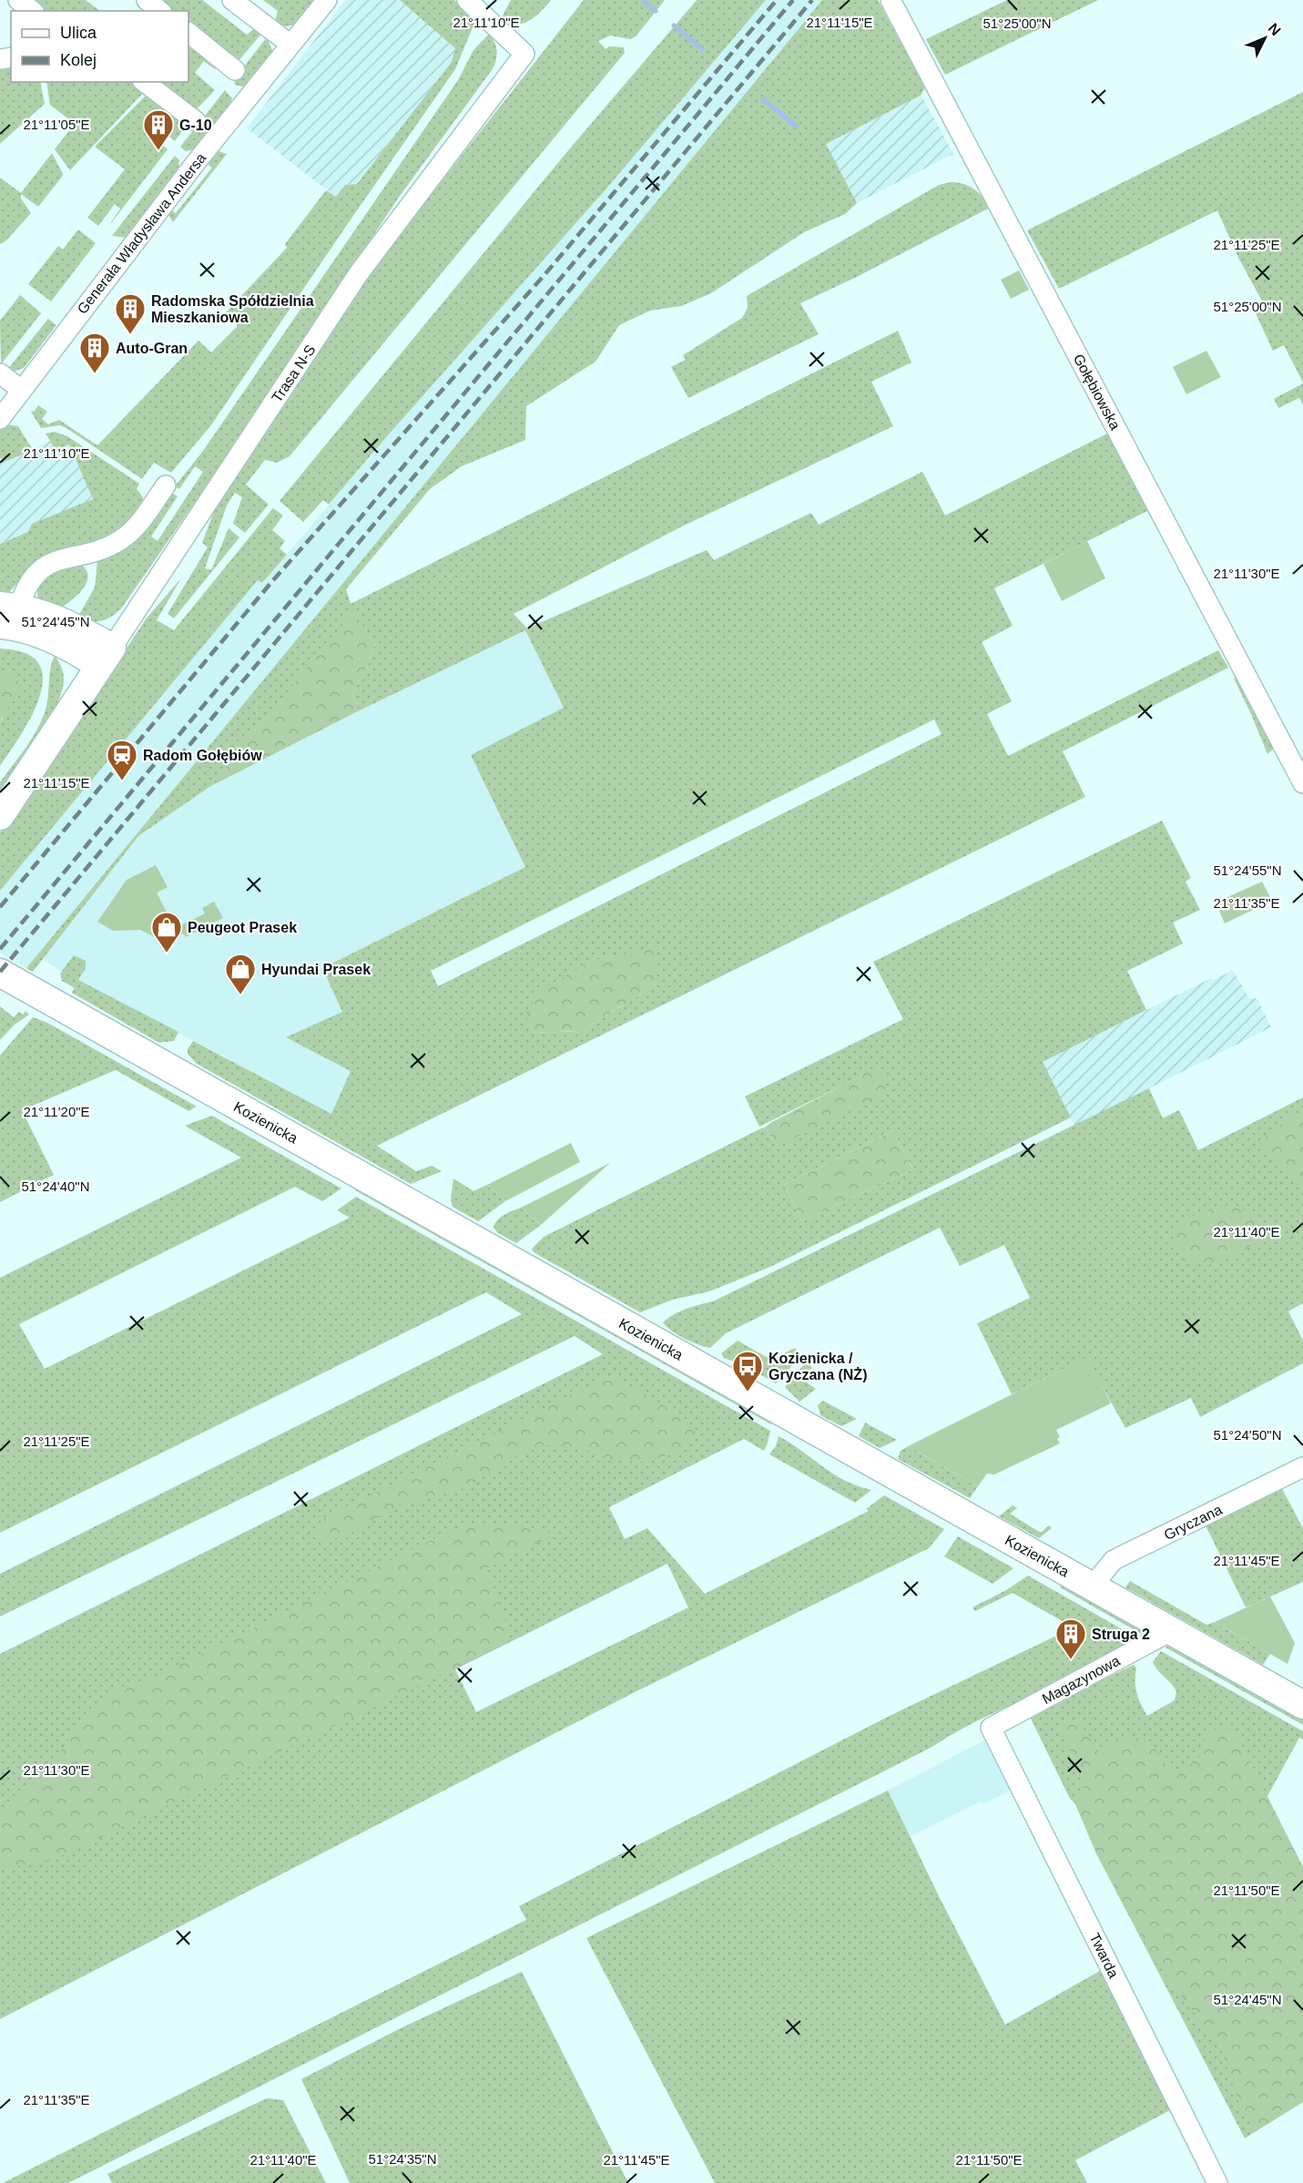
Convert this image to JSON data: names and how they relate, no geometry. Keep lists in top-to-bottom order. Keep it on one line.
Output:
{"streets":{"main road":["Kozienicka"],"street":["Generała Władysława Andersa","Trasa N-S","Gołębiowska","Gryczana","Magazynowa","Twarda"]},"crossings":[["Kozienicka","Gryczana"],["Kozienicka","Magazynowa"],["Magazynowa","Twarda"]],"places":{"building":["G-10","Radomska Spółdzielnia Mieszkaniowa","Auto-Gran","Struga 2"],"station":["Radom Gołębiów"],"shop":["Peugeot Prasek","Hyundai Prasek"],"bus stop":["Kozienicka / Gryczana (NŻ)"]},"legend":["Ulica","Kolej"],"north":"top right","coordinates":["21°11'10\"E","21°11'15\"E","51°25'00\"N","21°11'05\"E","21°11'25\"E","21°11'30\"E","51°24'45\"N","51°24'55\"N","21°11'35\"E","21°11'20\"E","51°24'40\"N","21°11'40\"E","51°24'50\"N","21°11'45\"E","21°11'50\"E","51°24'35\"N"]}
